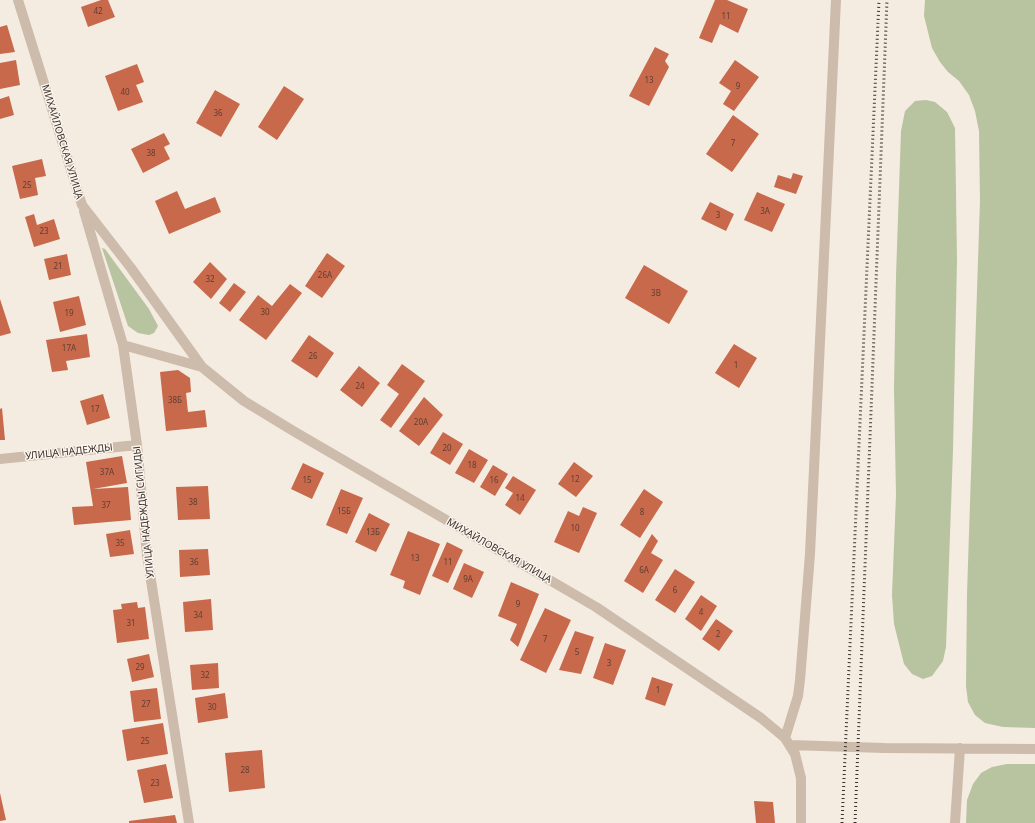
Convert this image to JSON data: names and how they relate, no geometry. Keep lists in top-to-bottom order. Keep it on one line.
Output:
{"streets":{"street":["МИХАЙЛОВСКАЯ УЛИЦА","УЛИЦА НАДЕЖДЫ","УЛИЦА НАДЕЖДЫ СИГИДЫ"]},"crossings":[["МИХАЙЛОВСКАЯ УЛИЦА","УЛИЦА НАДЕЖДЫ СИГИДЫ"],["УЛИЦА НАДЕЖДЫ","УЛИЦА НАДЕЖДЫ СИГИДЫ"]],"house_numbers":["42","11","13","9","40","36","7","38","25","3А","3","23","21","26А","32","3В","30","19","17А","26","1","24","38Б","17","20А","20","18","37А","12","15","16","14","38","37","15Б","8","10","13Б","35","13","36","11","6А","9А","6","9","4","34","31","2","7","5","3","29","32","1","27","30","25","28","23"]}
